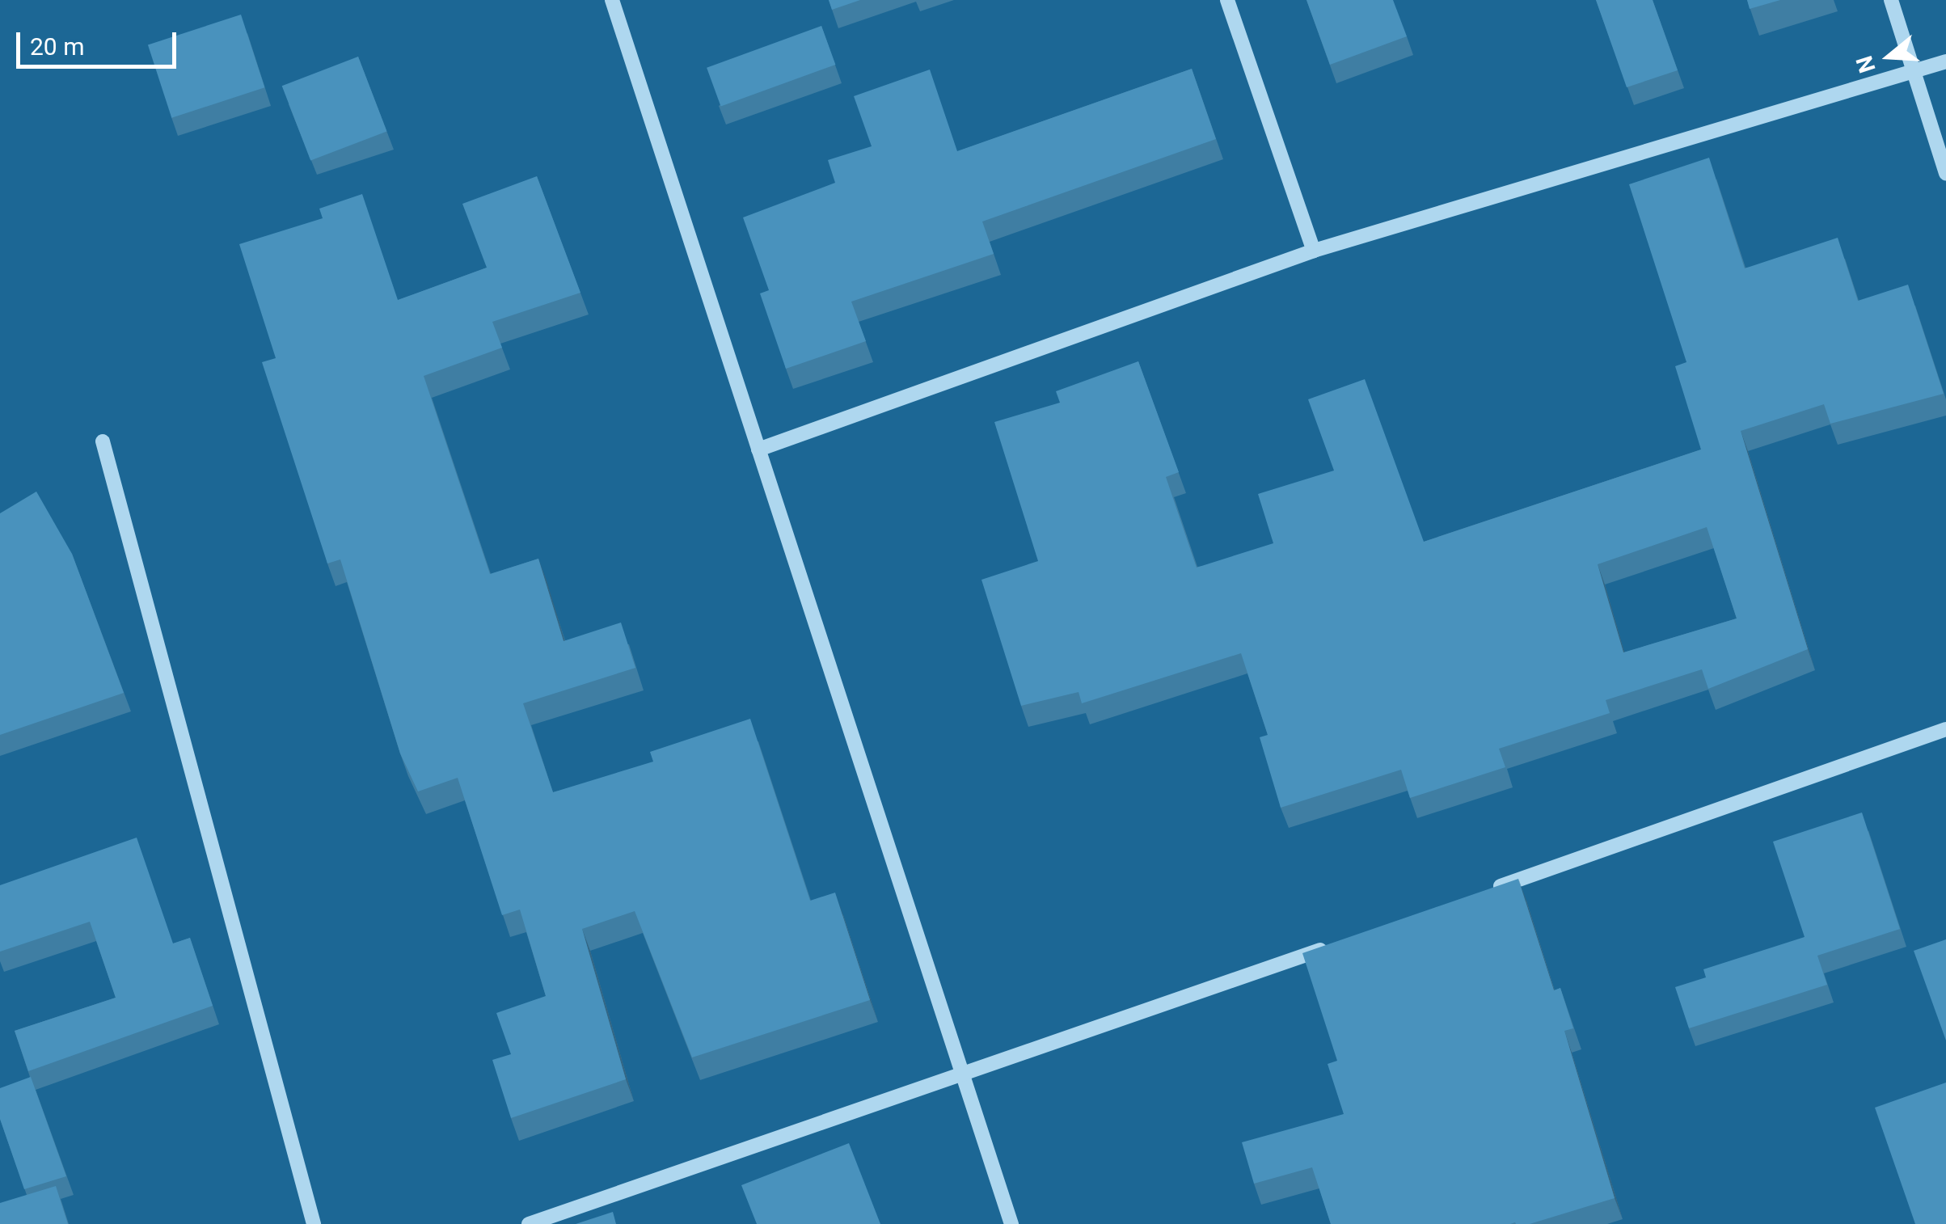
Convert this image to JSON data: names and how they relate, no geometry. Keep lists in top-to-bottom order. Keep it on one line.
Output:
{"scale_bar":"20 m","north":"left"}
